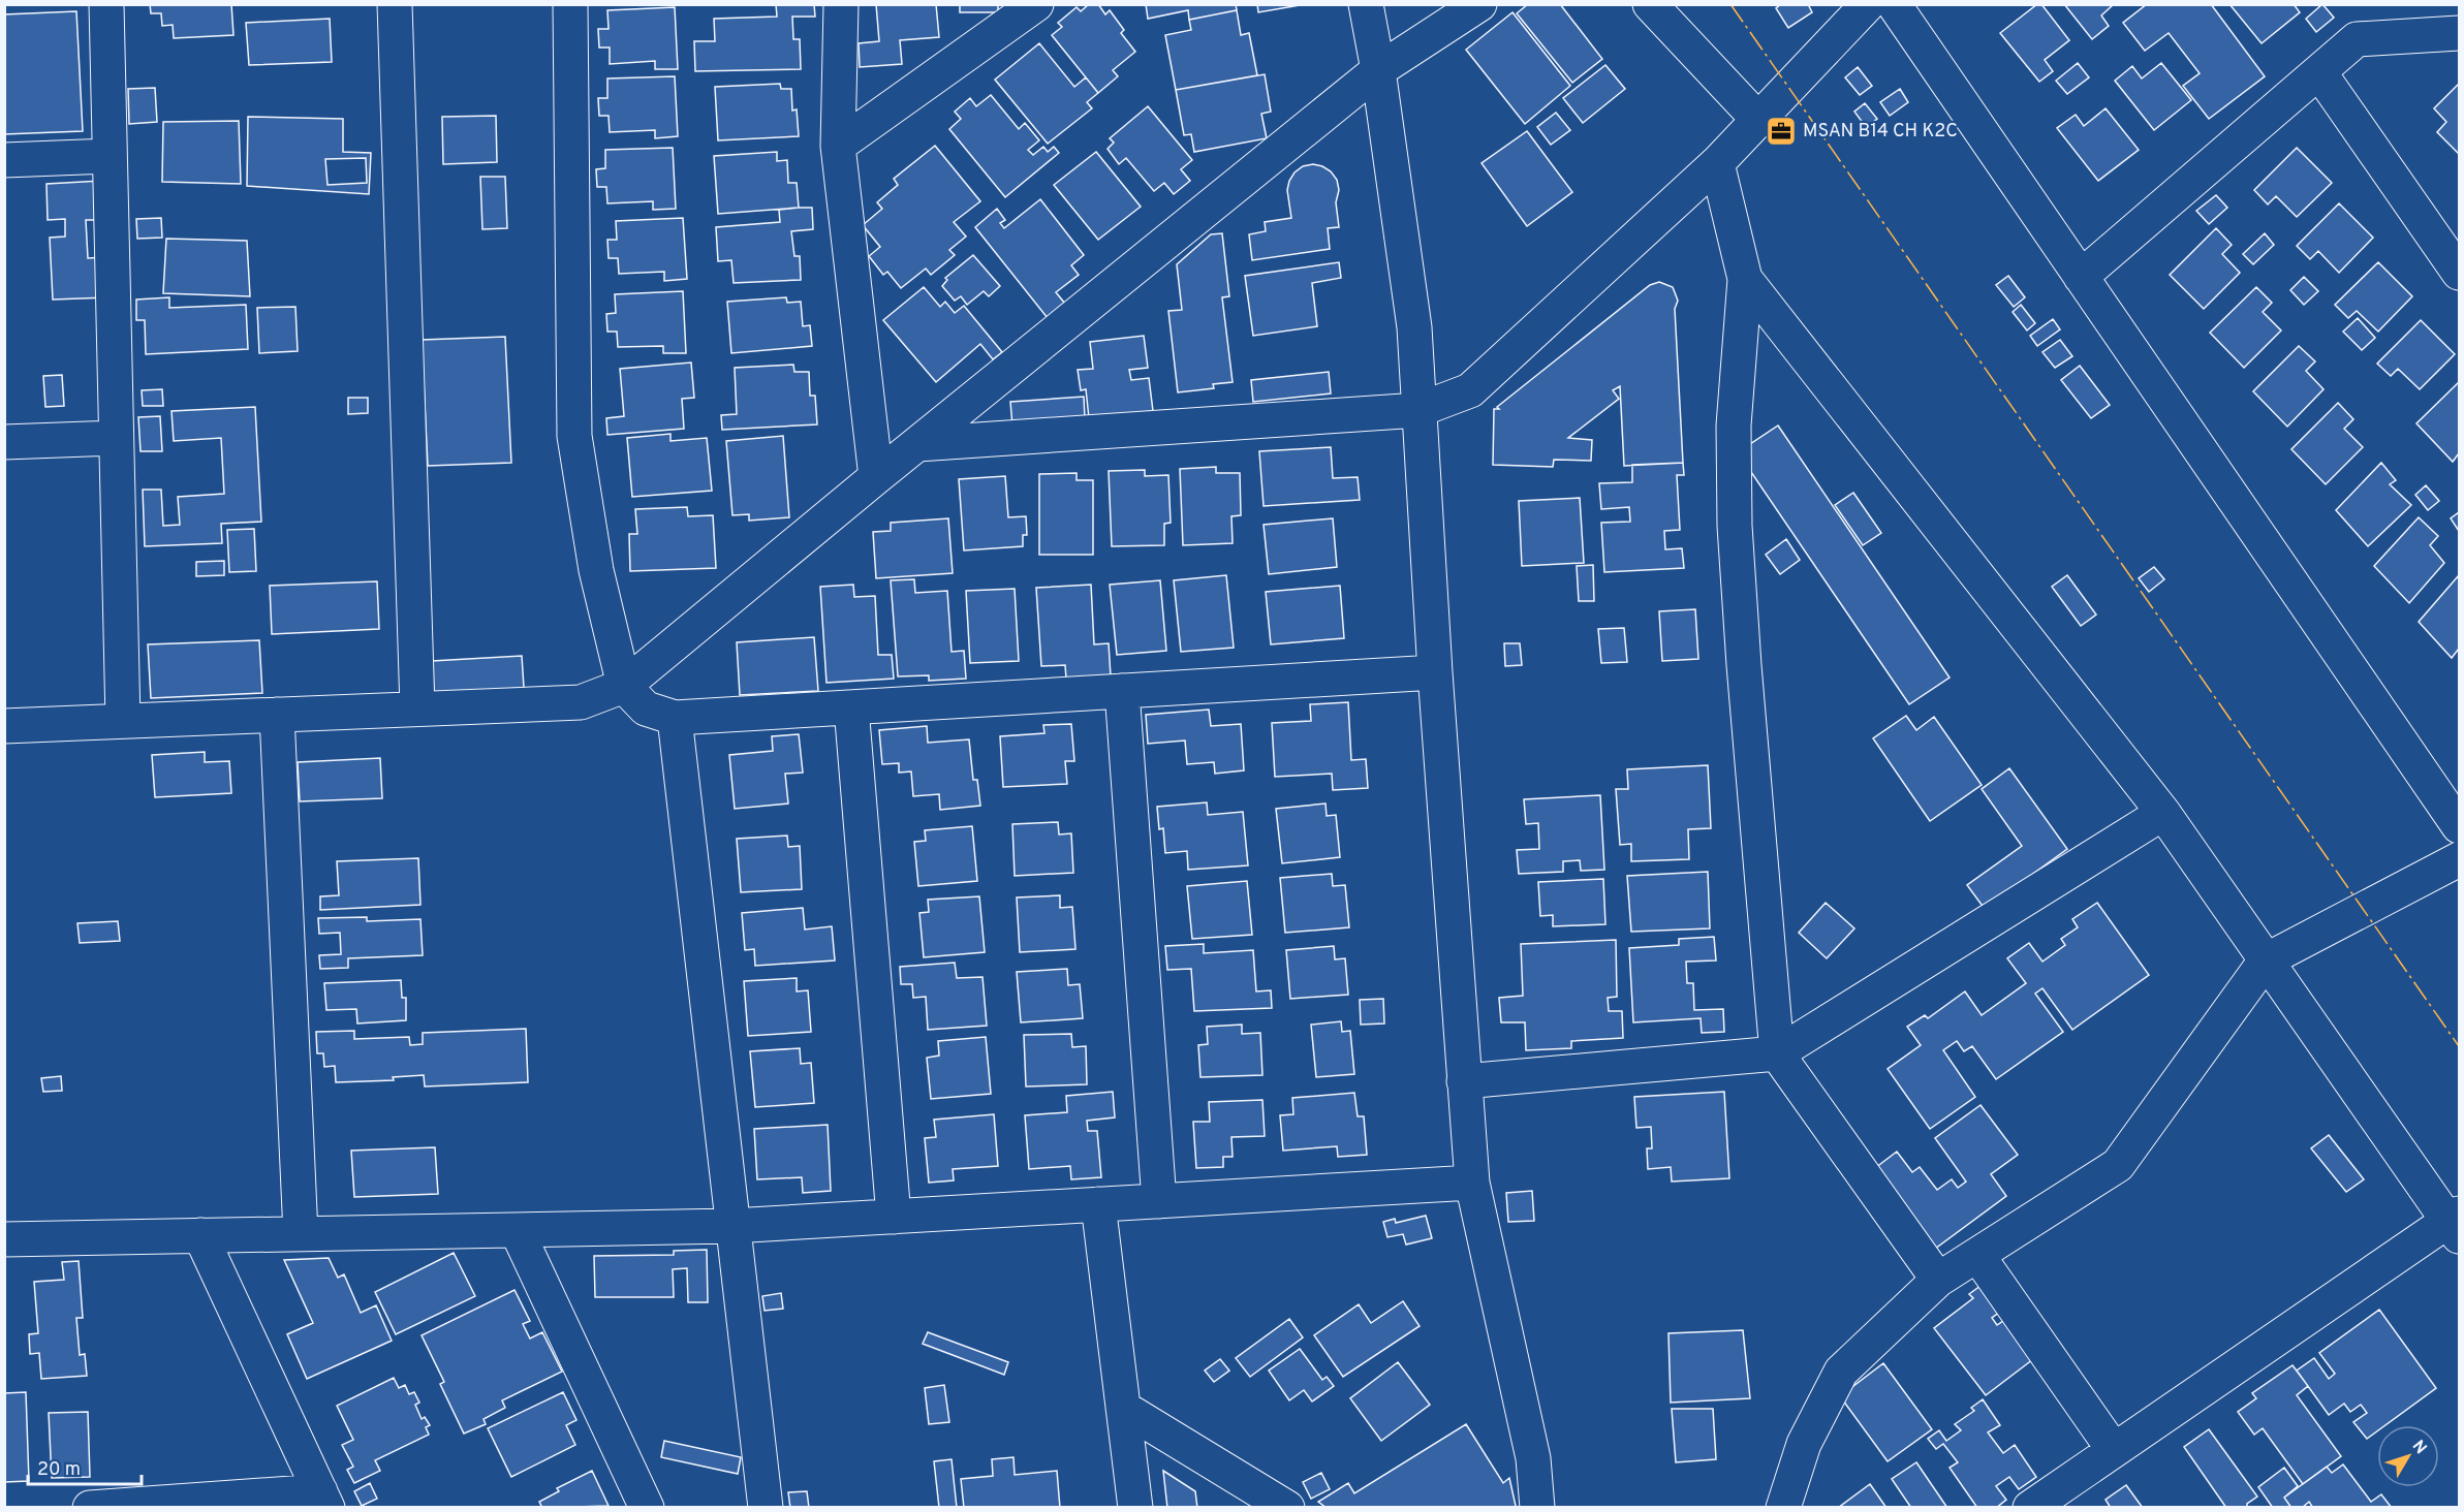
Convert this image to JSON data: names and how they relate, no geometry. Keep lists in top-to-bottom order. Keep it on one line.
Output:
{"places":{"office":["MSAN B14 CH K2C"]},"scale_bar":"20 m","north":"top right"}
